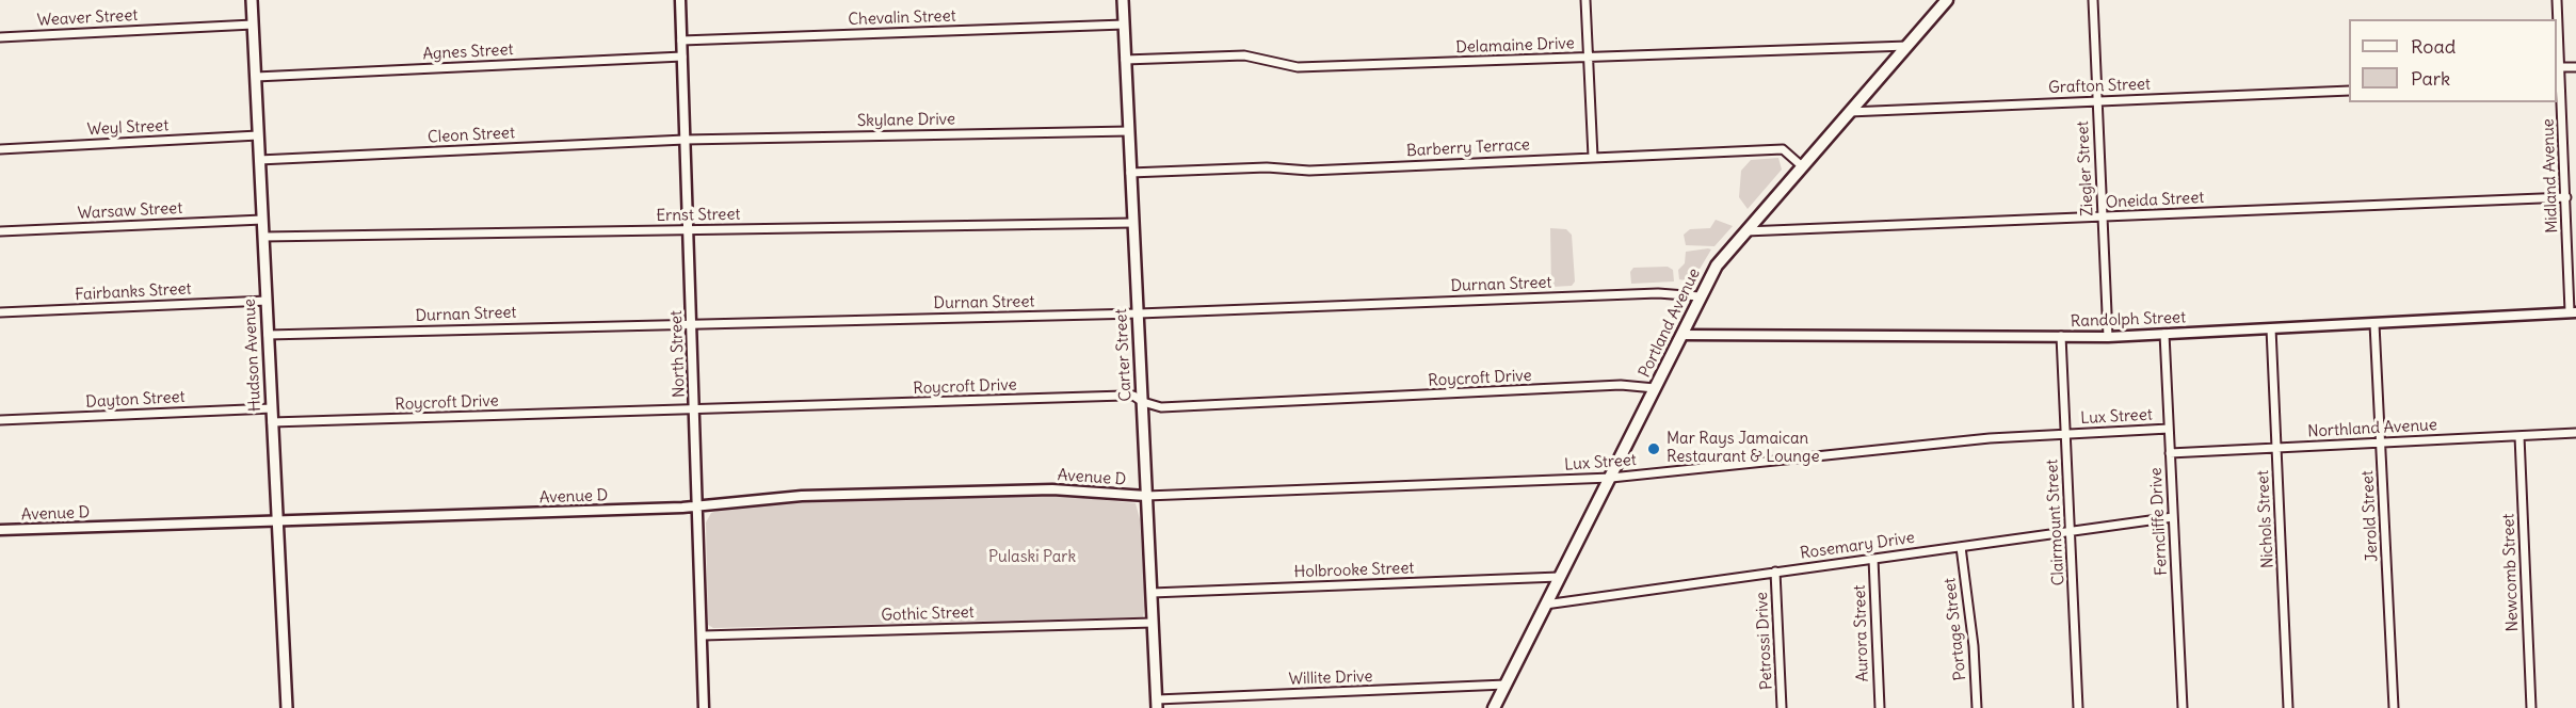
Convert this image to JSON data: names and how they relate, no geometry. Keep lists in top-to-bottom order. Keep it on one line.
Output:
{"streets":{"main road":["Portland Avenue","Hudson Avenue","Carter Street"],"street":["Weaver Street","Chevalin Street","Delamaine Drive","Agnes Street","Grafton Street","Skylane Drive","Weyl Street","Cleon Street","Barberry Terrace","Ziegler Street","Midland Avenue","Oneida Street","Warsaw Street","Ernst Street","Durnan Street","Fairbanks Street","Randolph Street","North Street","Roycroft Drive","Dayton Street","Lux Street","Northland Avenue","Avenue D","Jerold Street","Nichols Street","Ferncliffe Drive","Clairmount Street","Rosemary Drive","Holbrooke Street","Newcomb Street","Gothic Street","Portage Street","Aurora Street","Petrossi Drive","Willite Drive"]},"crossings":[["Weaver Street","Hudson Avenue"],["Chevalin Street","North Street"],["Chevalin Street","Carter Street"],["Delamaine Drive","Portland Avenue"],["Delamaine Drive","Carter Street"],["Agnes Street","North Street"],["Agnes Street","Hudson Avenue"],["Grafton Street","Ziegler Street"],["Grafton Street","Portland Avenue"],["Skylane Drive","Cleon Street"],["Skylane Drive","North Street"],["Skylane Drive","Carter Street"],["Weyl Street","Hudson Avenue"],["Cleon Street","North Street"],["Cleon Street","Hudson Avenue"],["Barberry Terrace","Portland Avenue"],["Barberry Terrace","Carter Street"],["Ziegler Street","Oneida Street"],["Ziegler Street","Randolph Street"],["Midland Avenue","Oneida Street"],["Midland Avenue","Randolph Street"],["Oneida Street","Portland Avenue"],["Warsaw Street","Hudson Avenue"],["Ernst Street","North Street"],["Ernst Street","Hudson Avenue"],["Ernst Street","Carter Street"],["Durnan Street","Portland Avenue"],["Durnan Street","North Street"],["Durnan Street","Hudson Avenue"],["Durnan Street","Carter Street"],["Fairbanks Street","Hudson Avenue"],["Randolph Street","Portland Avenue"],["Randolph Street","Jerold Street"],["Randolph Street","Nichols Street"],["Randolph Street","Ferncliffe Drive"],["Randolph Street","Clairmount Street"],["Portland Avenue","Roycroft Drive"],["Portland Avenue","Lux Street"],["Portland Avenue","Rosemary Drive"],["Portland Avenue","Holbrooke Street"],["Portland Avenue","Willite Drive"],["North Street","Roycroft Drive"],["North Street","Avenue D"],["North Street","Gothic Street"],["Hudson Avenue","Roycroft Drive"],["Hudson Avenue","Dayton Street"],["Hudson Avenue","Avenue D"],["Carter Street","Roycroft Drive"],["Carter Street","Lux Street"],["Carter Street","Avenue D"],["Carter Street","Holbrooke Street"],["Carter Street","Gothic Street"],["Carter Street","Willite Drive"],["Lux Street","Avenue D"],["Lux Street","Ferncliffe Drive"],["Lux Street","Clairmount Street"],["Northland Avenue","Jerold Street"],["Northland Avenue","Nichols Street"],["Northland Avenue","Ferncliffe Drive"],["Northland Avenue","Newcomb Street"],["Ferncliffe Drive","Rosemary Drive"],["Clairmount Street","Rosemary Drive"],["Rosemary Drive","Portage Street"],["Rosemary Drive","Aurora Street"],["Rosemary Drive","Petrossi Drive"]],"parks":["Pulaski Park"],"places":["Mar Rays Jamaican Restaurant & Lounge"],"legend":["Road","Park"]}
